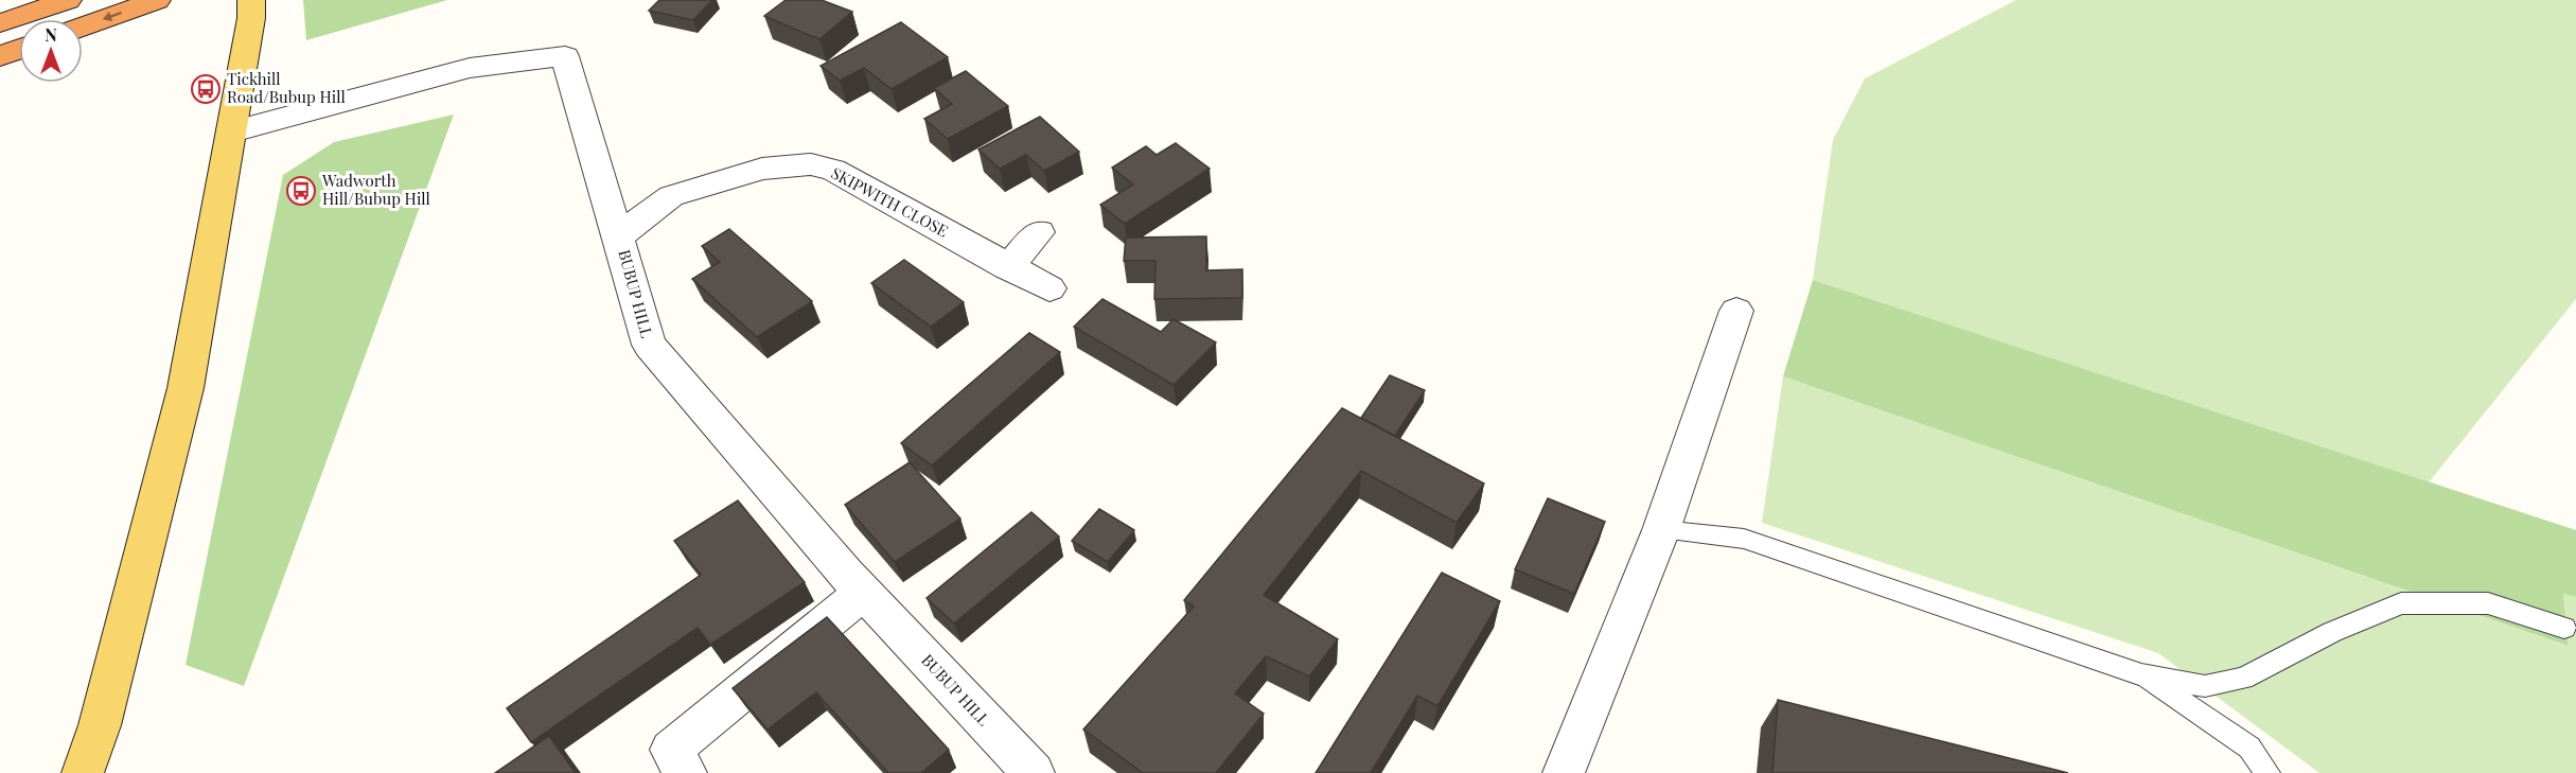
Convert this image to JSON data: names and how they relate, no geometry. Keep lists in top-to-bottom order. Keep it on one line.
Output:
{"streets":{"street":["SKIPWITH CLOSE","BUBUP HILL"]},"crossings":[["SKIPWITH CLOSE","BUBUP HILL"]],"places":{"bus stop":["Tickhill Road/Bubup Hill","Wadworth Hill/Bubup Hill"]},"north":"top"}
